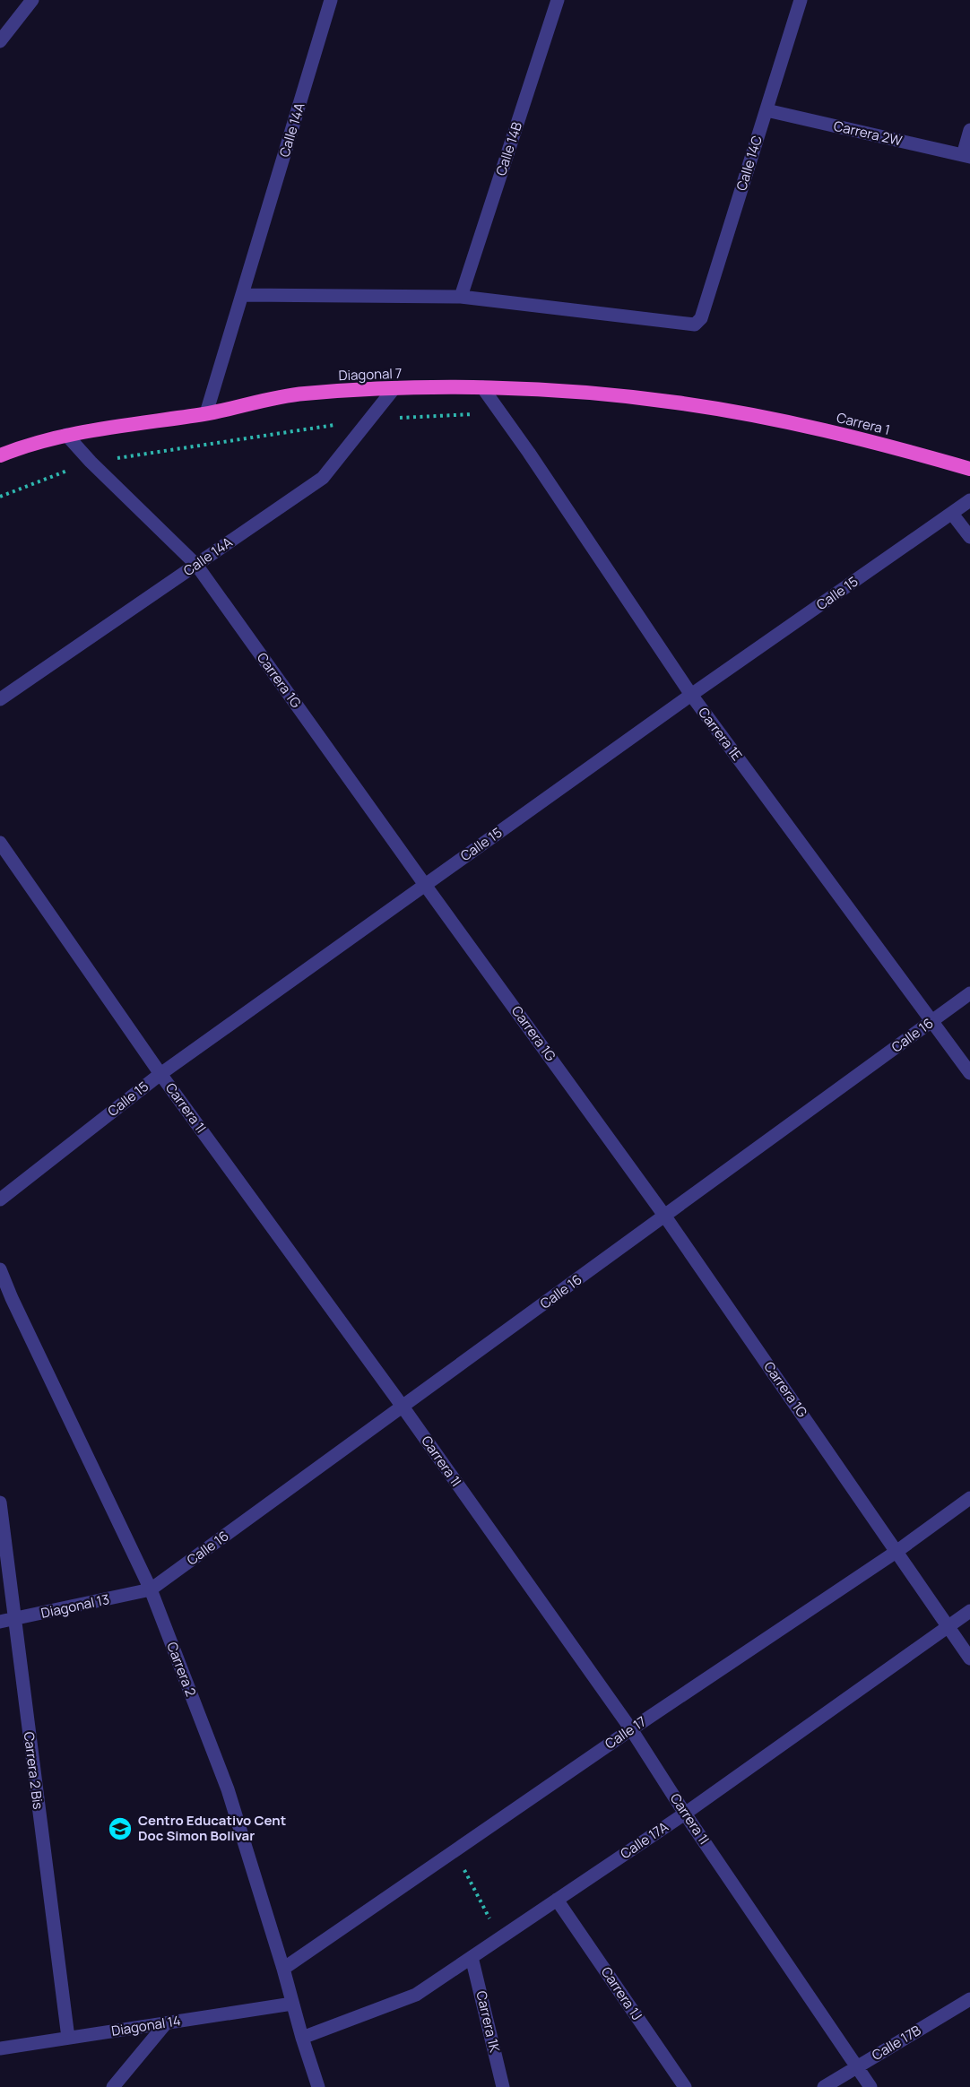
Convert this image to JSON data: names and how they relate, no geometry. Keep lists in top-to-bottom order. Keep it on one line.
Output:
{"streets":{"highway":["Diagonal 7","Carrera 1"],"street":["Calle 14A","Carrera 2W","Calle 14B","Calle 14C","Calle 15","Carrera 1G","Carrera 1E","Calle 16","Carrera 1I","Diagonal 13","Carrera 2","Calle 17","Carrera 2 Bis","Calle 17A","Carrera 1J","Carrera 1K","Diagonal 14","Calle 17B"]},"crossings":[["Calle 14A","Diagonal 7"],["Calle 14A","Carrera 1G"],["Carrera 2W","Calle 14C"],["Calle 14B","Calle 14C"],["Diagonal 7","Carrera 1"],["Diagonal 7","Carrera 1G"],["Diagonal 7","Carrera 1E"],["Calle 15","Carrera 1G"],["Calle 15","Carrera 1E"],["Calle 15","Carrera 1I"],["Carrera 1G","Calle 16"],["Carrera 1G","Calle 17"],["Carrera 1G","Calle 17A"],["Carrera 1E","Calle 16"],["Calle 16","Carrera 1I"],["Calle 16","Diagonal 13"],["Calle 16","Carrera 2"],["Carrera 1I","Calle 17"],["Carrera 1I","Calle 17A"],["Carrera 1I","Calle 17B"],["Diagonal 13","Carrera 2"],["Diagonal 13","Carrera 2 Bis"],["Carrera 2","Calle 17"],["Carrera 2","Calle 17A"],["Carrera 2","Diagonal 14"],["Carrera 2 Bis","Diagonal 14"],["Calle 17A","Carrera 1J"],["Calle 17A","Carrera 1K"]],"places":{"school or university":["Centro Educativo Cent Doc Simon Bolivar"]}}
